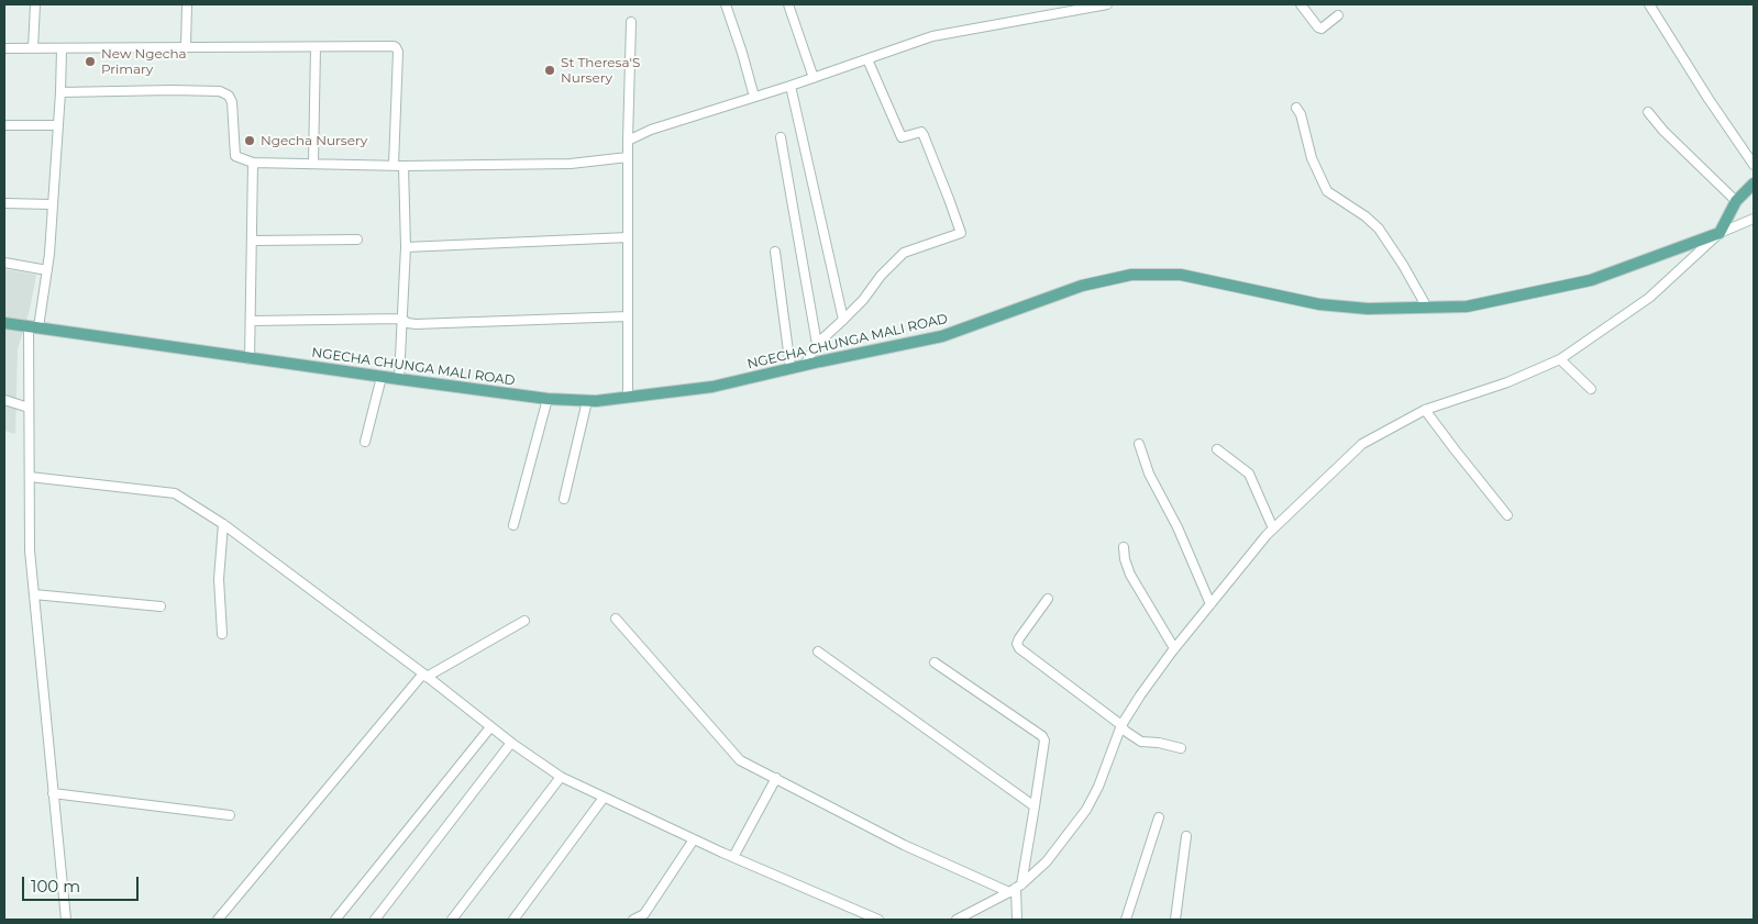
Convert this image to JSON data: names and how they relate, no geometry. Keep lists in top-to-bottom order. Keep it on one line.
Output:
{"streets":{"main road":["NGECHA CHUNGA MALI ROAD"]},"places":["New Ngecha Primary","St Theresa'S Nursery","Ngecha Nursery"],"scale_bar":"100 m"}
